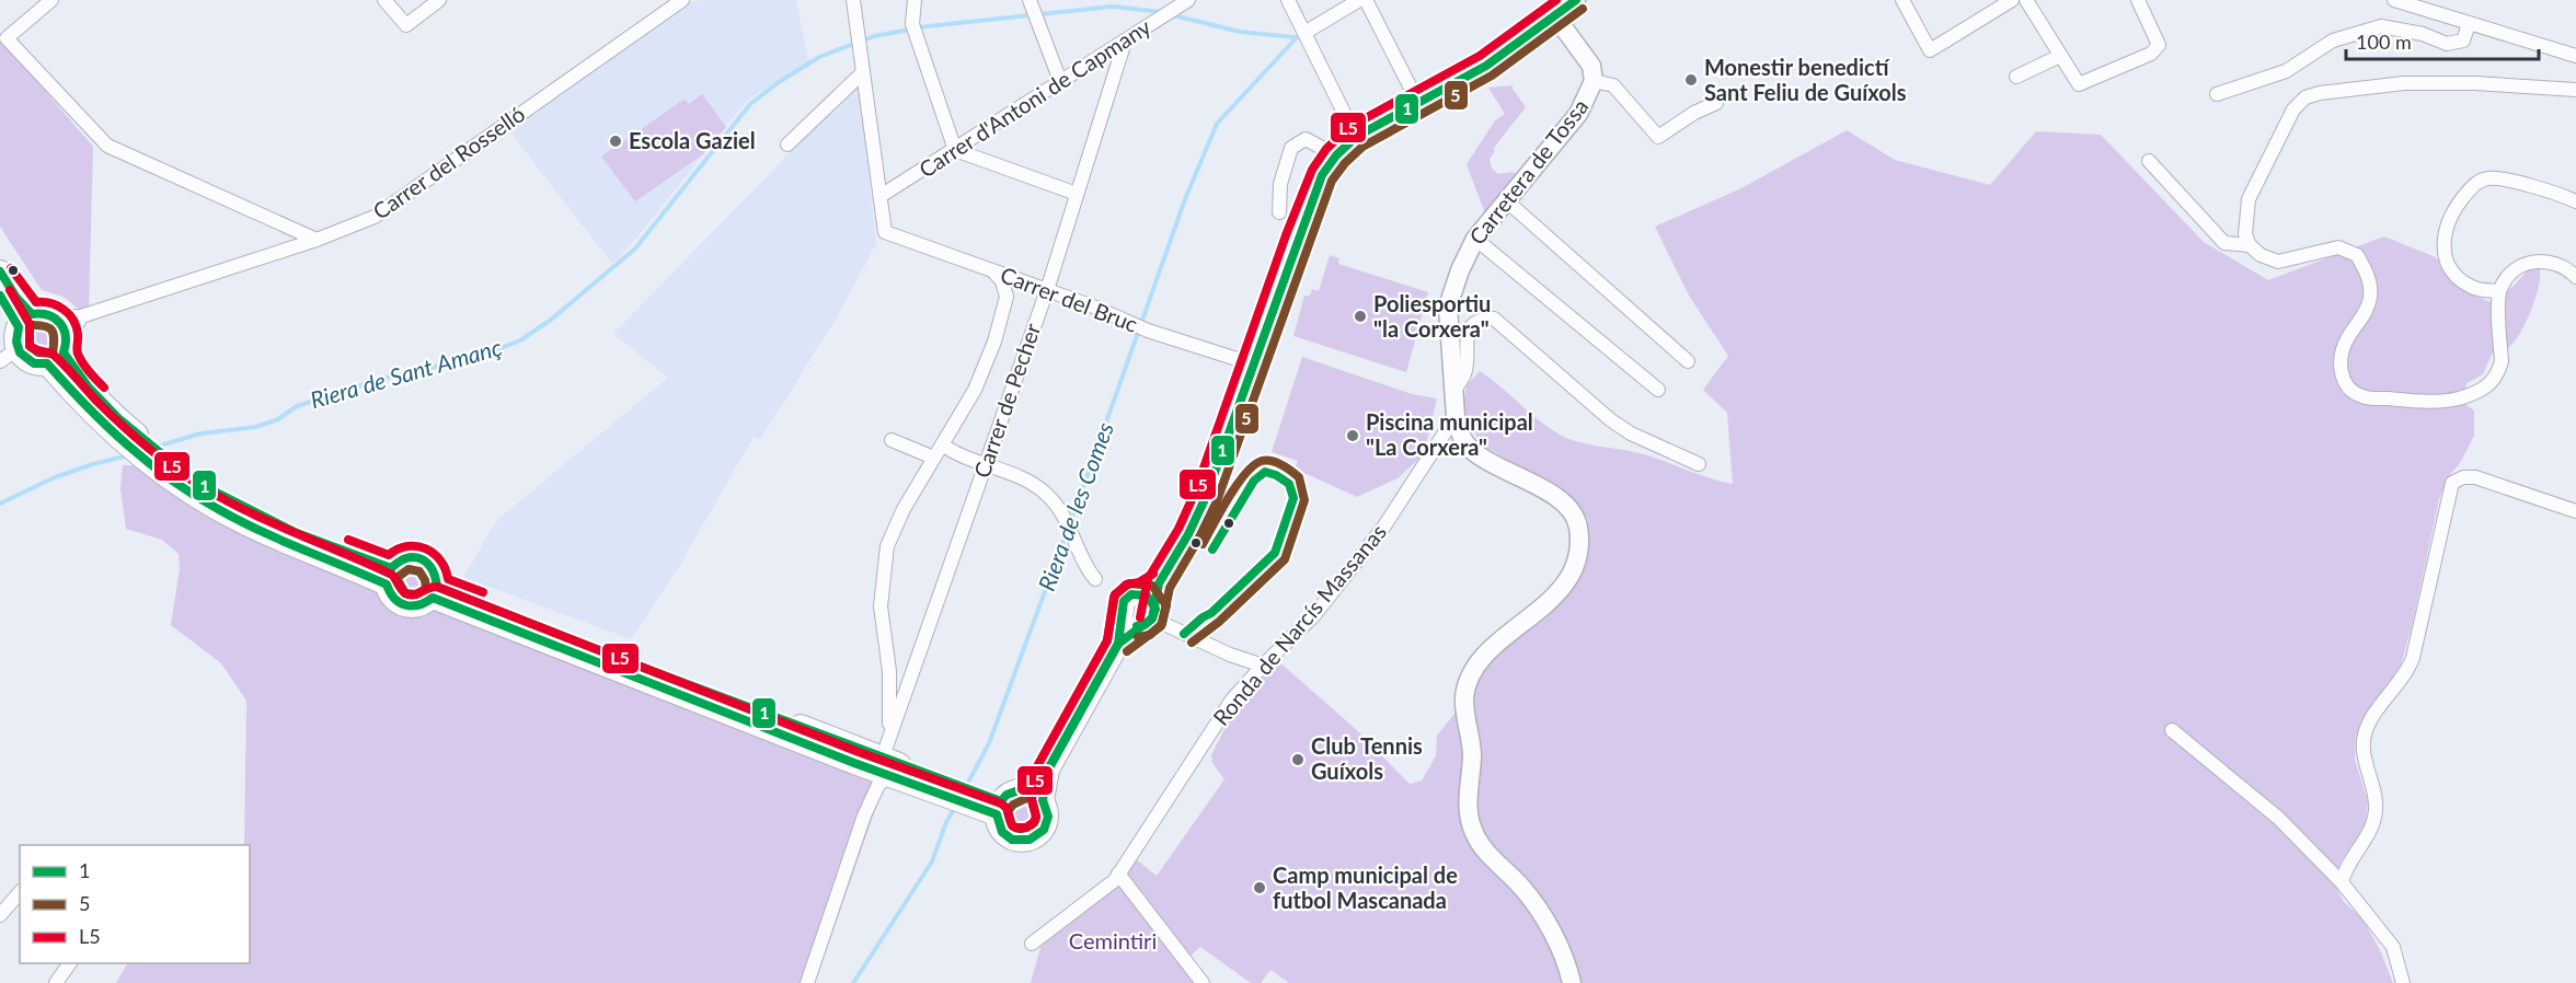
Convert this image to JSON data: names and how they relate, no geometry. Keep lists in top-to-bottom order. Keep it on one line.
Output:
{"streets":{"main road":["Carretera de Tossa"],"street":["Carrer d'Antoni de Capmany","Carrer del Rosselló","Carrer del Bruc","Carrer de Pecher","Ronda de Narcís Massanas"]},"crossings":[["Carrer d'Antoni de Capmany","Carrer del Bruc"],["Carrer d'Antoni de Capmany","Carrer de Pecher"],["Carretera de Tossa","Ronda de Narcís Massanas"],["Carrer del Bruc","Carrer de Pecher"]],"water":["Riera de Sant Amanç","Riera de les Comes"],"parks":["Cemintiri"],"places":["Monestir benedictí Sant Feliu de Guíxols","Escola Gaziel","Poliesportiu \"la Corxera\"","Piscina municipal \"La Corxera\"","Club Tennis Guíxols","Camp municipal de futbol Mascanada"],"lines":["transit line 1","transit line L5","transit line 5"],"legend":["1","5","L5"],"scale_bar":"100 m"}
